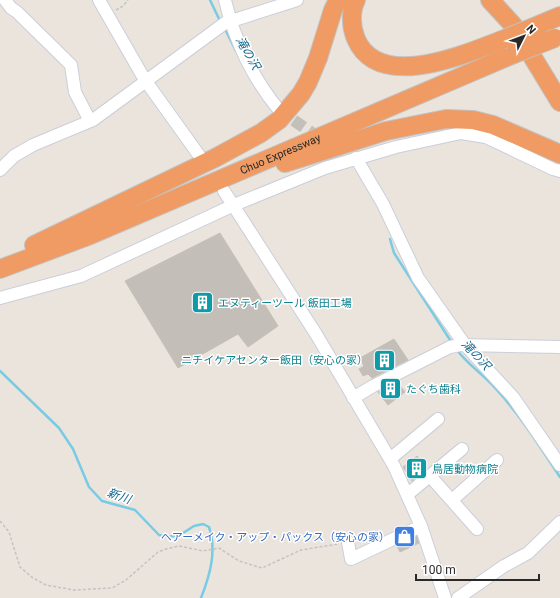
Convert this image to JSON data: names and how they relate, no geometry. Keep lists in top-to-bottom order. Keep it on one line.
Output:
{"streets":{"highway":["Chuo Expressway"]},"water":["滝の沢","新川"],"places":{"building":["エヌティーツール 飯田工場","ニチイケアセンター飯田（安心の家）","たぐち歯科","鳥居動物病院"],"shop":["ヘアーメイク・アップ・パックス（安心の家）"]},"scale_bar":"100 m","north":"top right"}
